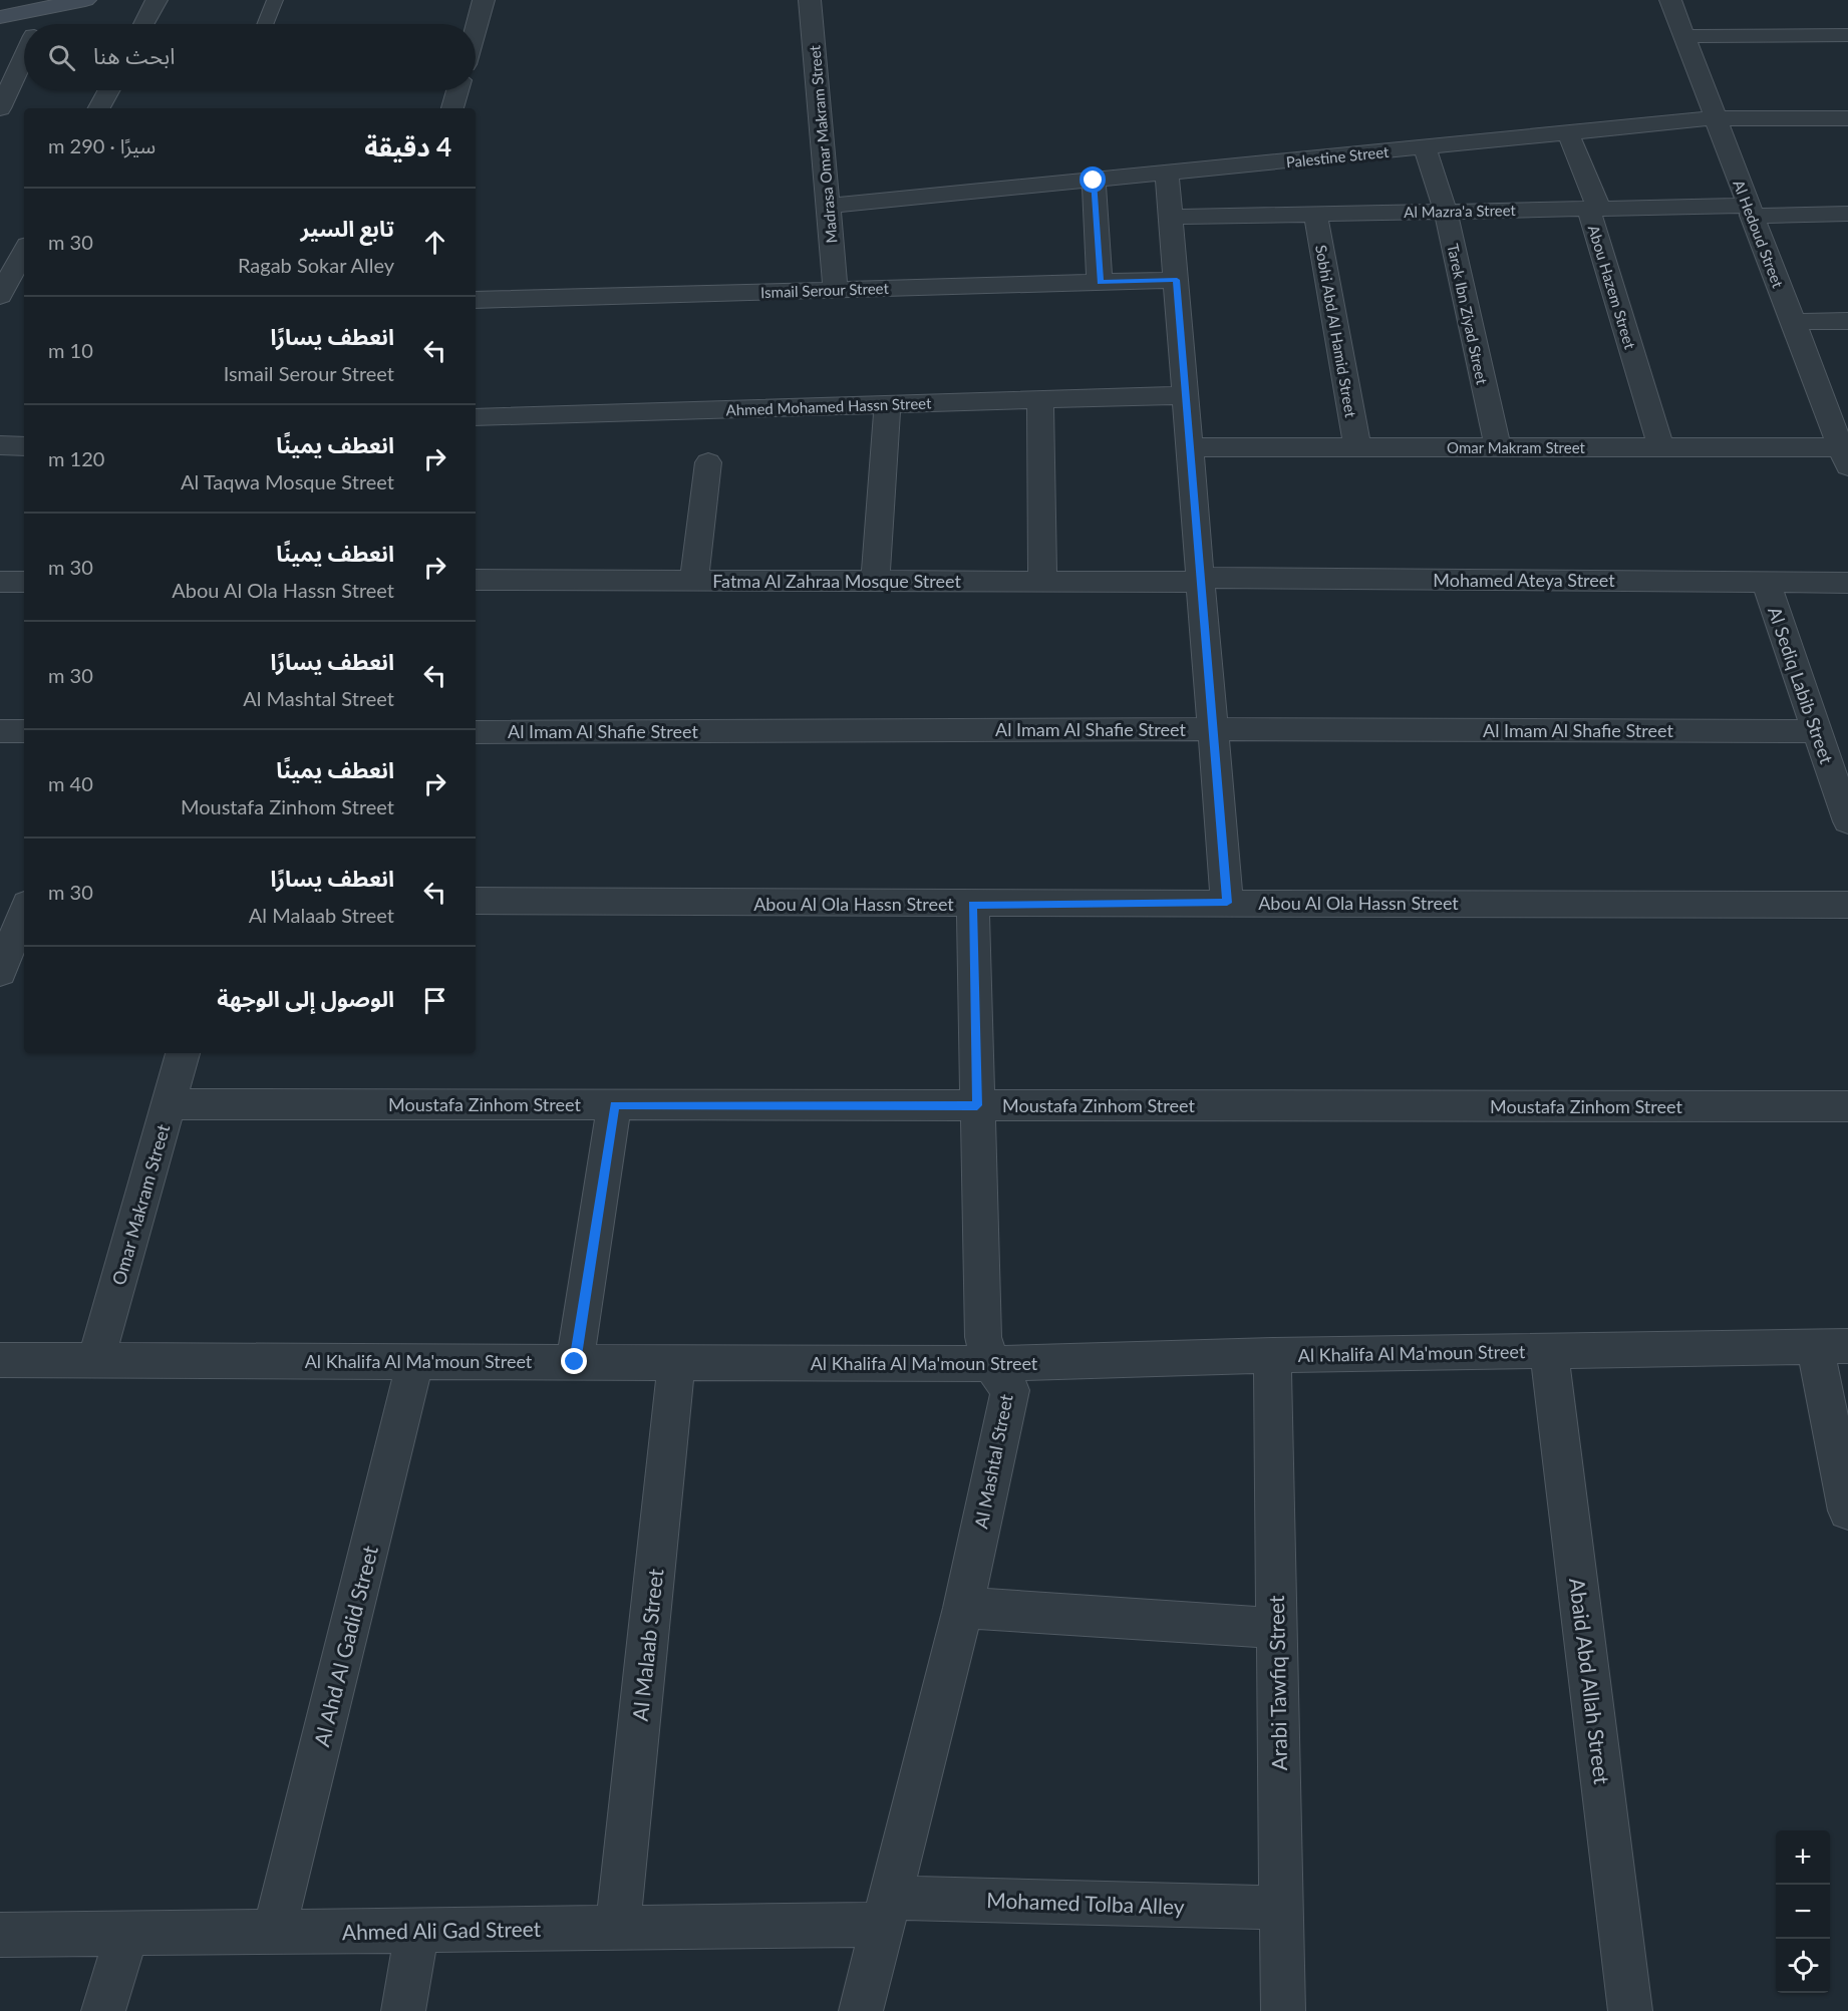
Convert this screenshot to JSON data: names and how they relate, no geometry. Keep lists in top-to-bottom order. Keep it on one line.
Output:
{"streets":{"street":["Madrasa Omar Makram Street","Palestine Street","Al Mazra'a Street","Al Hedoud Street","Abou Hazem Street","Ismail Serour Street","Tarek Ibn Ziyad Street","Sobhi Abd Al Hamid Street","Ahmed Mohamed Hassn Street","Omar Makram Street","Mohamed Ateya Street","Fatma Al Zahraa Mosque Street","Al Sediq Labib Street","Al Imam Al Shafie Street","Abou Al Ola Hassn Street","Moustafa Zinhom Street","Al Khalifa Al Ma'moun Street","Al Mashtal Street","Al Malaab Street","Al Ahd Al Gadid Street","Abaid Abd Allah Street","Arabi Tawfiq Street","Mohamed Tolba Alley","Ahmed Ali Gad Street"]},"crossings":[["Madrasa Omar Makram Street","Palestine Street"],["Madrasa Omar Makram Street","Ismail Serour Street"],["Palestine Street","Al Hedoud Street"],["Palestine Street","Abou Hazem Street"],["Palestine Street","Tarek Ibn Ziyad Street"],["Al Mazra'a Street","Al Hedoud Street"],["Al Mazra'a Street","Abou Hazem Street"],["Al Mazra'a Street","Tarek Ibn Ziyad Street"],["Al Mazra'a Street","Sobhi Abd Al Hamid Street"],["Al Hedoud Street","Omar Makram Street"],["Abou Hazem Street","Omar Makram Street"],["Tarek Ibn Ziyad Street","Omar Makram Street"],["Sobhi Abd Al Hamid Street","Omar Makram Street"],["Omar Makram Street","Moustafa Zinhom Street"],["Omar Makram Street","Al Khalifa Al Ma'moun Street"],["Mohamed Ateya Street","Fatma Al Zahraa Mosque Street"],["Mohamed Ateya Street","Al Sediq Labib Street"],["Al Sediq Labib Street","Al Imam Al Shafie Street"],["Abou Al Ola Hassn Street","Al Mashtal Street"],["Moustafa Zinhom Street","Al Mashtal Street"],["Al Khalifa Al Ma'moun Street","Al Mashtal Street"],["Al Khalifa Al Ma'moun Street","Al Malaab Street"],["Al Khalifa Al Ma'moun Street","Al Ahd Al Gadid Street"],["Al Khalifa Al Ma'moun Street","Abaid Abd Allah Street"],["Al Khalifa Al Ma'moun Street","Arabi Tawfiq Street"],["Al Mashtal Street","Mohamed Tolba Alley"],["Al Mashtal Street","Ahmed Ali Gad Street"],["Al Malaab Street","Ahmed Ali Gad Street"],["Al Ahd Al Gadid Street","Ahmed Ali Gad Street"],["Arabi Tawfiq Street","Mohamed Tolba Alley"],["Mohamed Tolba Alley","Ahmed Ali Gad Street"]],"page":{"search":"ابحث هنا","heading":["4 دقيقة","سيرًا · 290 m"],"list":[["تابع السير","Ragab Sokar Alley","30 m"],["انعطف يسارًا","Ismail Serour Street","10 m"],["انعطف يمينًا","Al Taqwa Mosque Street","120 m"],["انعطف يمينًا","Abou Al Ola Hassn Street","30 m"],["انعطف يسارًا","Al Mashtal Street","30 m"],["انعطف يمينًا","Moustafa Zinhom Street","40 m"],["انعطف يسارًا","Al Malaab Street","30 m"],"الوصول إلى الوجهة"],"map_buttons":["+","−"]}}
